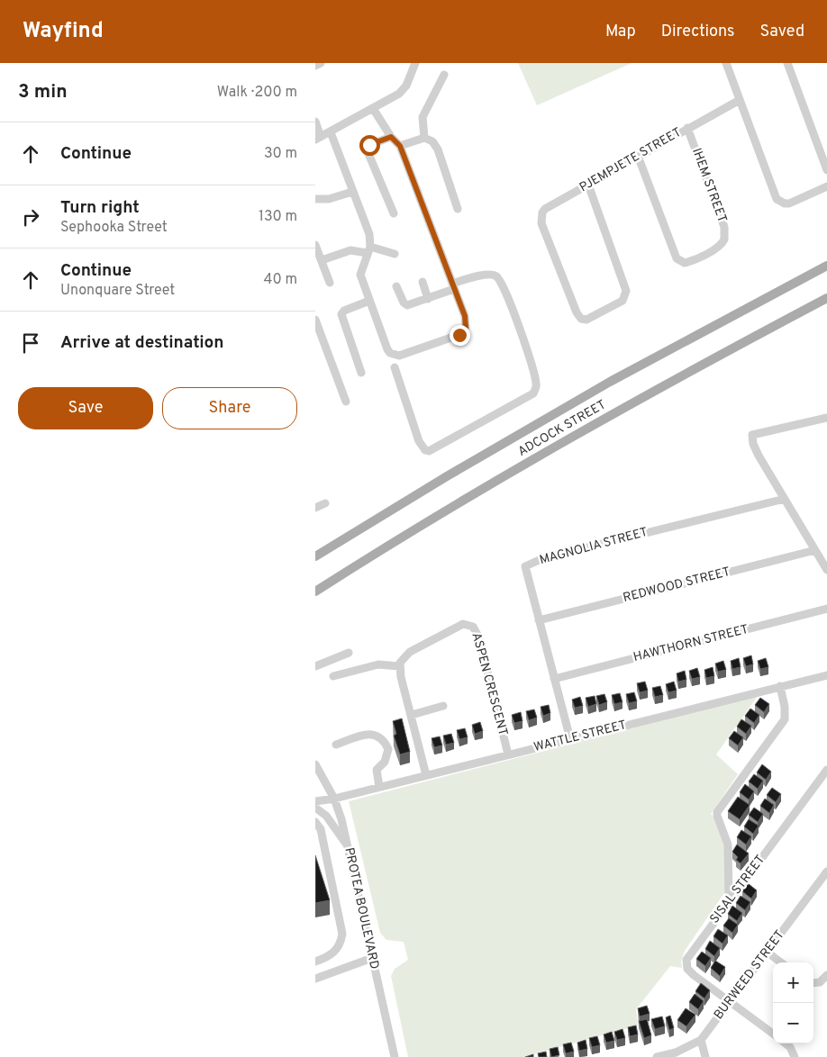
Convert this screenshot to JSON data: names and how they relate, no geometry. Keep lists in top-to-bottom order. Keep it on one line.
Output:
{"streets":{"main road":["ADCOCK STREET"],"street":["PJEMPJETE STREET","IHEM STREET","MAGNOLIA STREET","REDWOOD STREET","HAWTHORN STREET","ASPEN CRESCENT","WATTLE STREET","SISAL STREET","PROTEA BOULEVARD","BURWEED STREET"]},"crossings":[["PJEMPJETE STREET","IHEM STREET"],["MAGNOLIA STREET","REDWOOD STREET"],["MAGNOLIA STREET","HAWTHORN STREET"],["MAGNOLIA STREET","WATTLE STREET"],["ASPEN CRESCENT","WATTLE STREET"],["WATTLE STREET","PROTEA BOULEVARD"],["SISAL STREET","BURWEED STREET"]],"page":{"header":"Wayfind","nav":["Map","Directions","Saved"],"heading":["3 min","Walk · 200 m"],"list":[["Continue","30 m"],["Turn right","Sephooka Street","130 m"],["Continue","Unonquare Street","40 m"],"Arrive at destination"],"buttons":["Save","Share"],"map_buttons":["+","−"]}}
